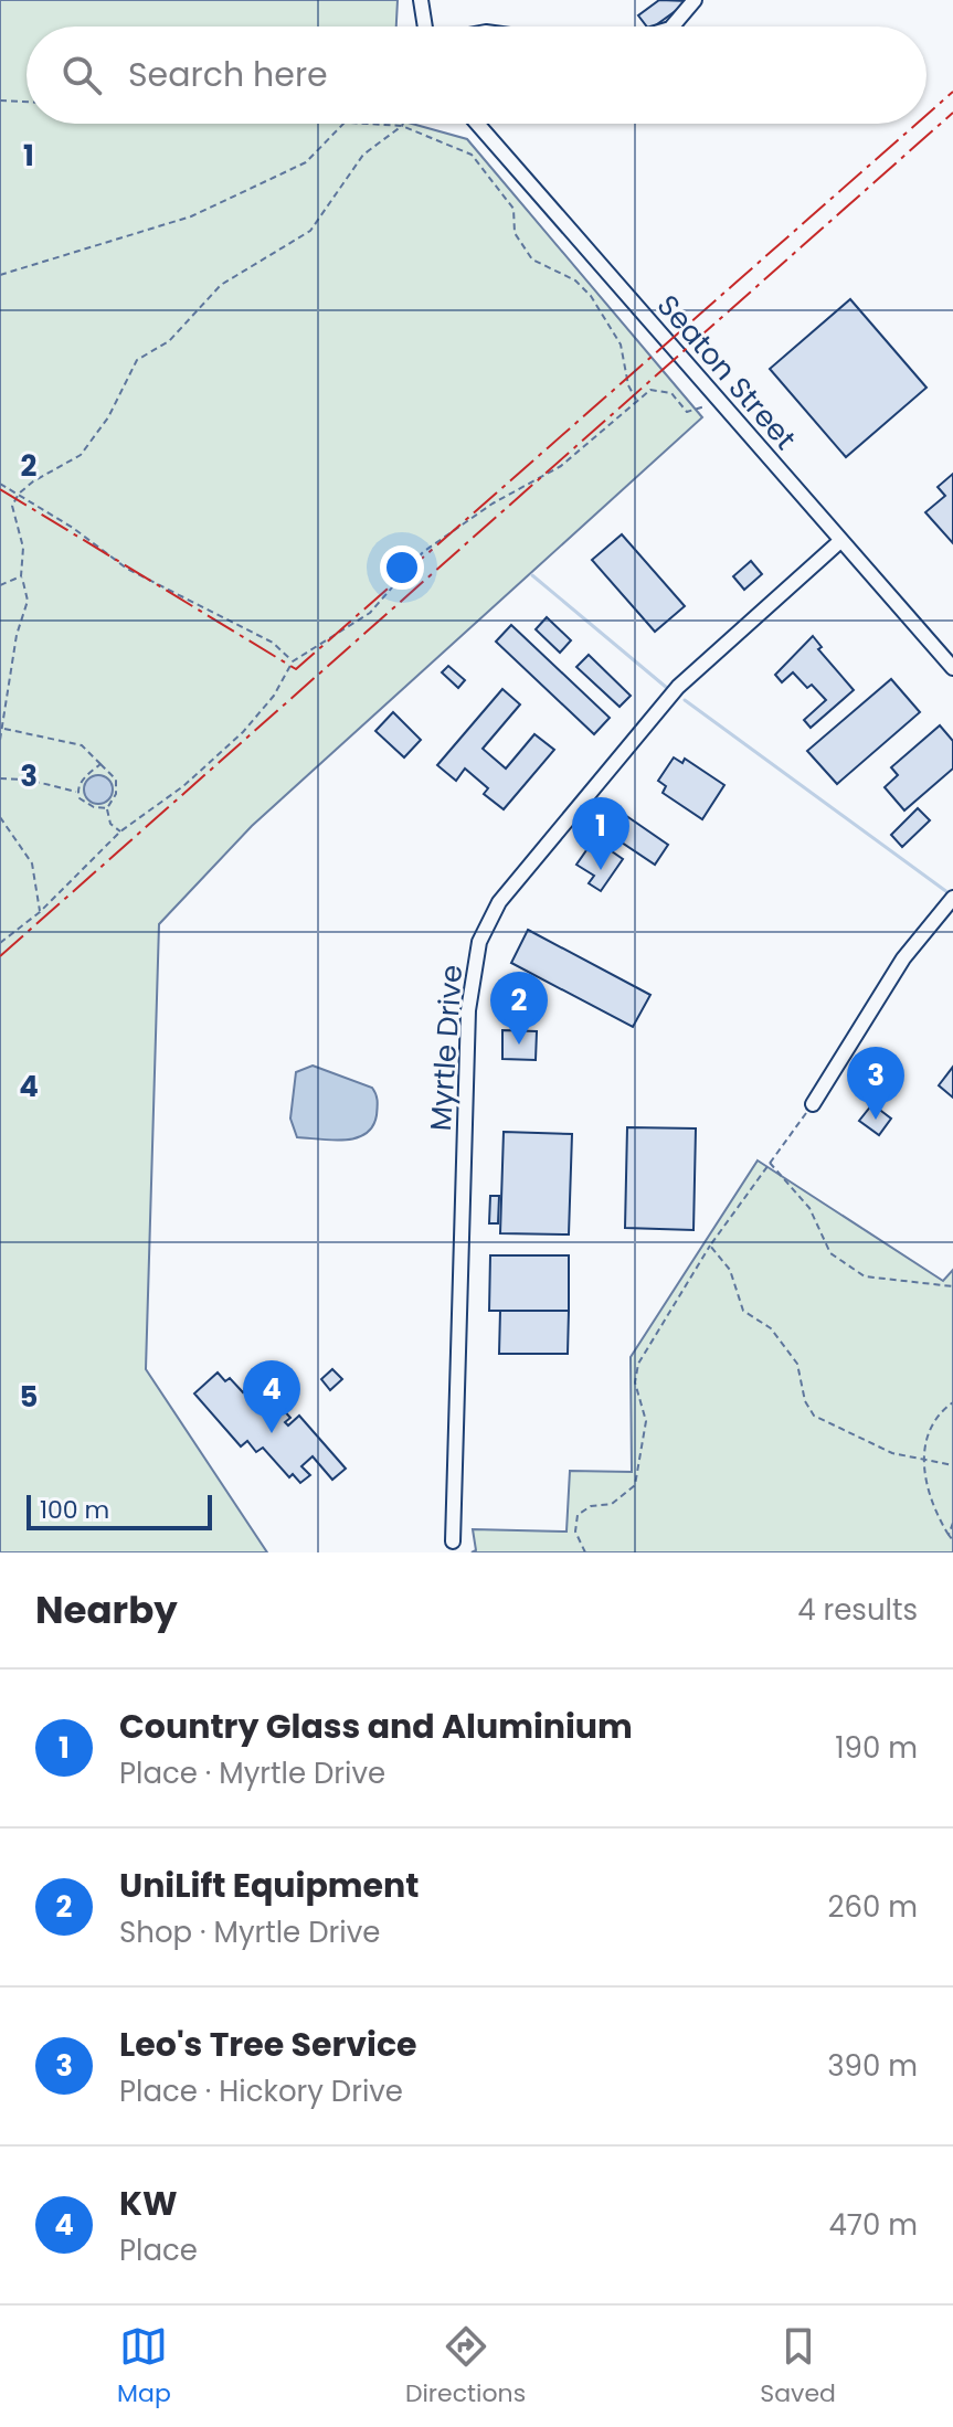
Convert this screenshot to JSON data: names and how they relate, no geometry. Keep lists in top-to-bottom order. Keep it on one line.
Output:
{"streets":{"street":["Seaton Street","Myrtle Drive"]},"crossings":[["Seaton Street","Myrtle Drive"]],"scale_bar":"100 m","page":{"search":"Search here","pins":["1","2","3","4"],"scale":"100 m","heading":["Nearby","4 results"],"list":[{"mark":"1","name":"Country Glass and Aluminium","note":"Place · Myrtle Drive","value":"190 m"},{"mark":"2","name":"UniLift Equipment","note":"Shop · Myrtle Drive","value":"260 m"},{"mark":"3","name":"Leo's Tree Service","note":"Place · Hickory Drive","value":"390 m"},{"mark":"4","name":"KW","note":"Place","value":"470 m"}],"nav":["Map","Directions","Saved"]},"grid":{"rows":["1","2","3","4","5"]}}
